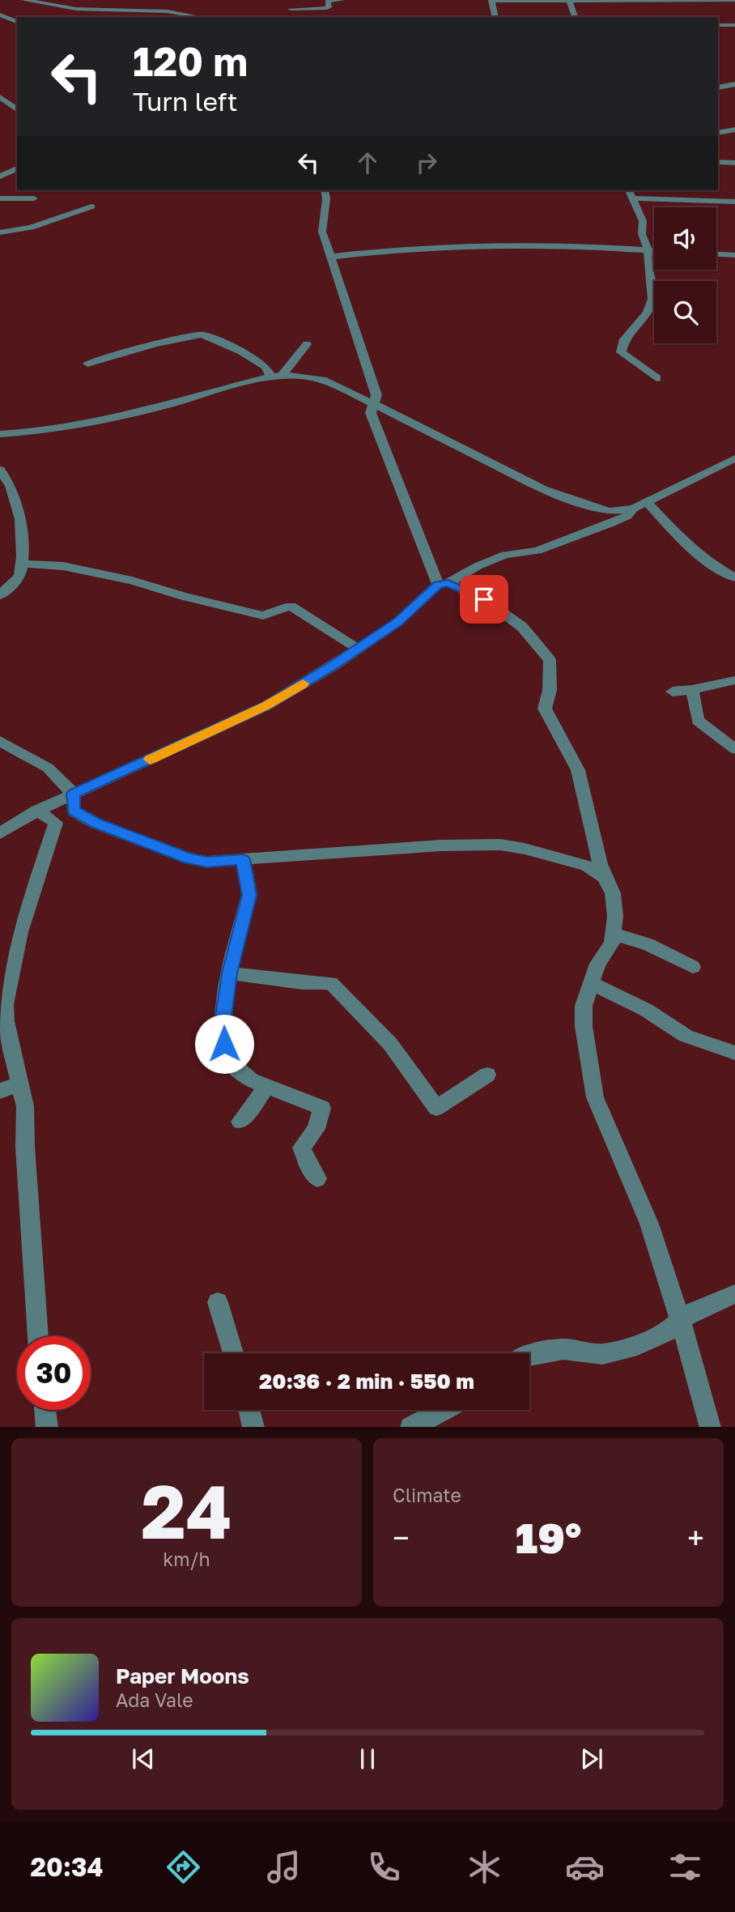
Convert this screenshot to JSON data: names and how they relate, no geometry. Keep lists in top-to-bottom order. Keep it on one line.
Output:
{"page":{"turn":["120 m","Turn left"],"limit":"30","trip":"20:36 · 2 min · 550 m","tile":[["24","km/h"],"Climate"],"heat":["−","19°","+"],"song":["Paper Moons","Ada Vale"],"tabs":"20:34"}}
